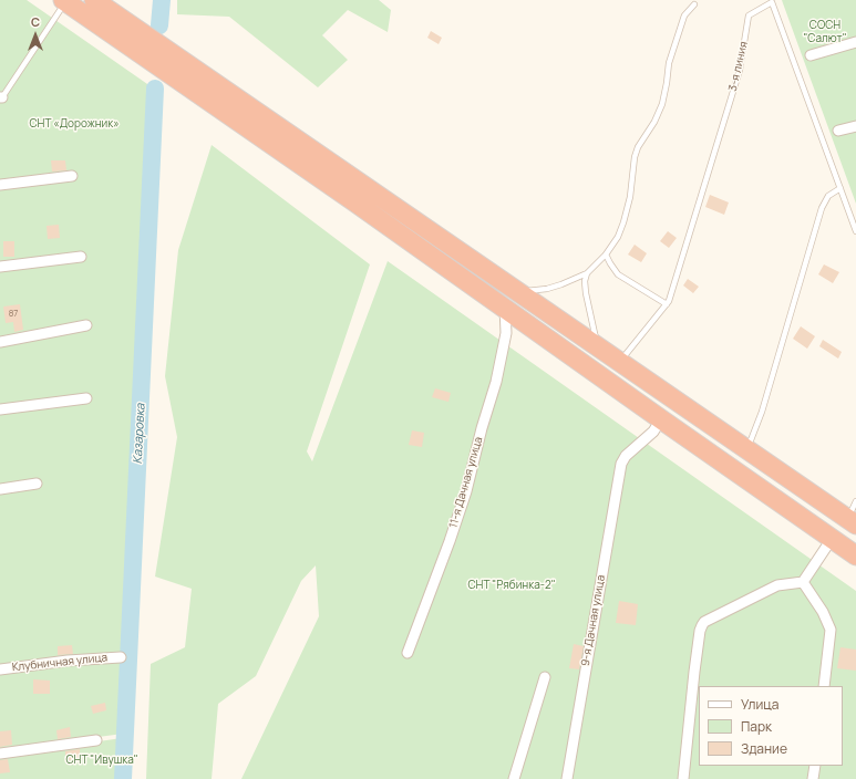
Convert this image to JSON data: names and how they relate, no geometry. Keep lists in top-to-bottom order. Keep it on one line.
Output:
{"streets":{"street":["11-я Дачная улица","9-я Дачная улица","Клубничная улица"],"lane":["3-я линия"]},"water":["Казаровка"],"parks":["СОСН \"Салют\"","СНТ «Дорожник»","СНТ \"Рябинка-2\"","СНТ \"Ивушка\""],"house_numbers":["87"],"legend":["Улица","Парк","Здание"],"north":"top"}
